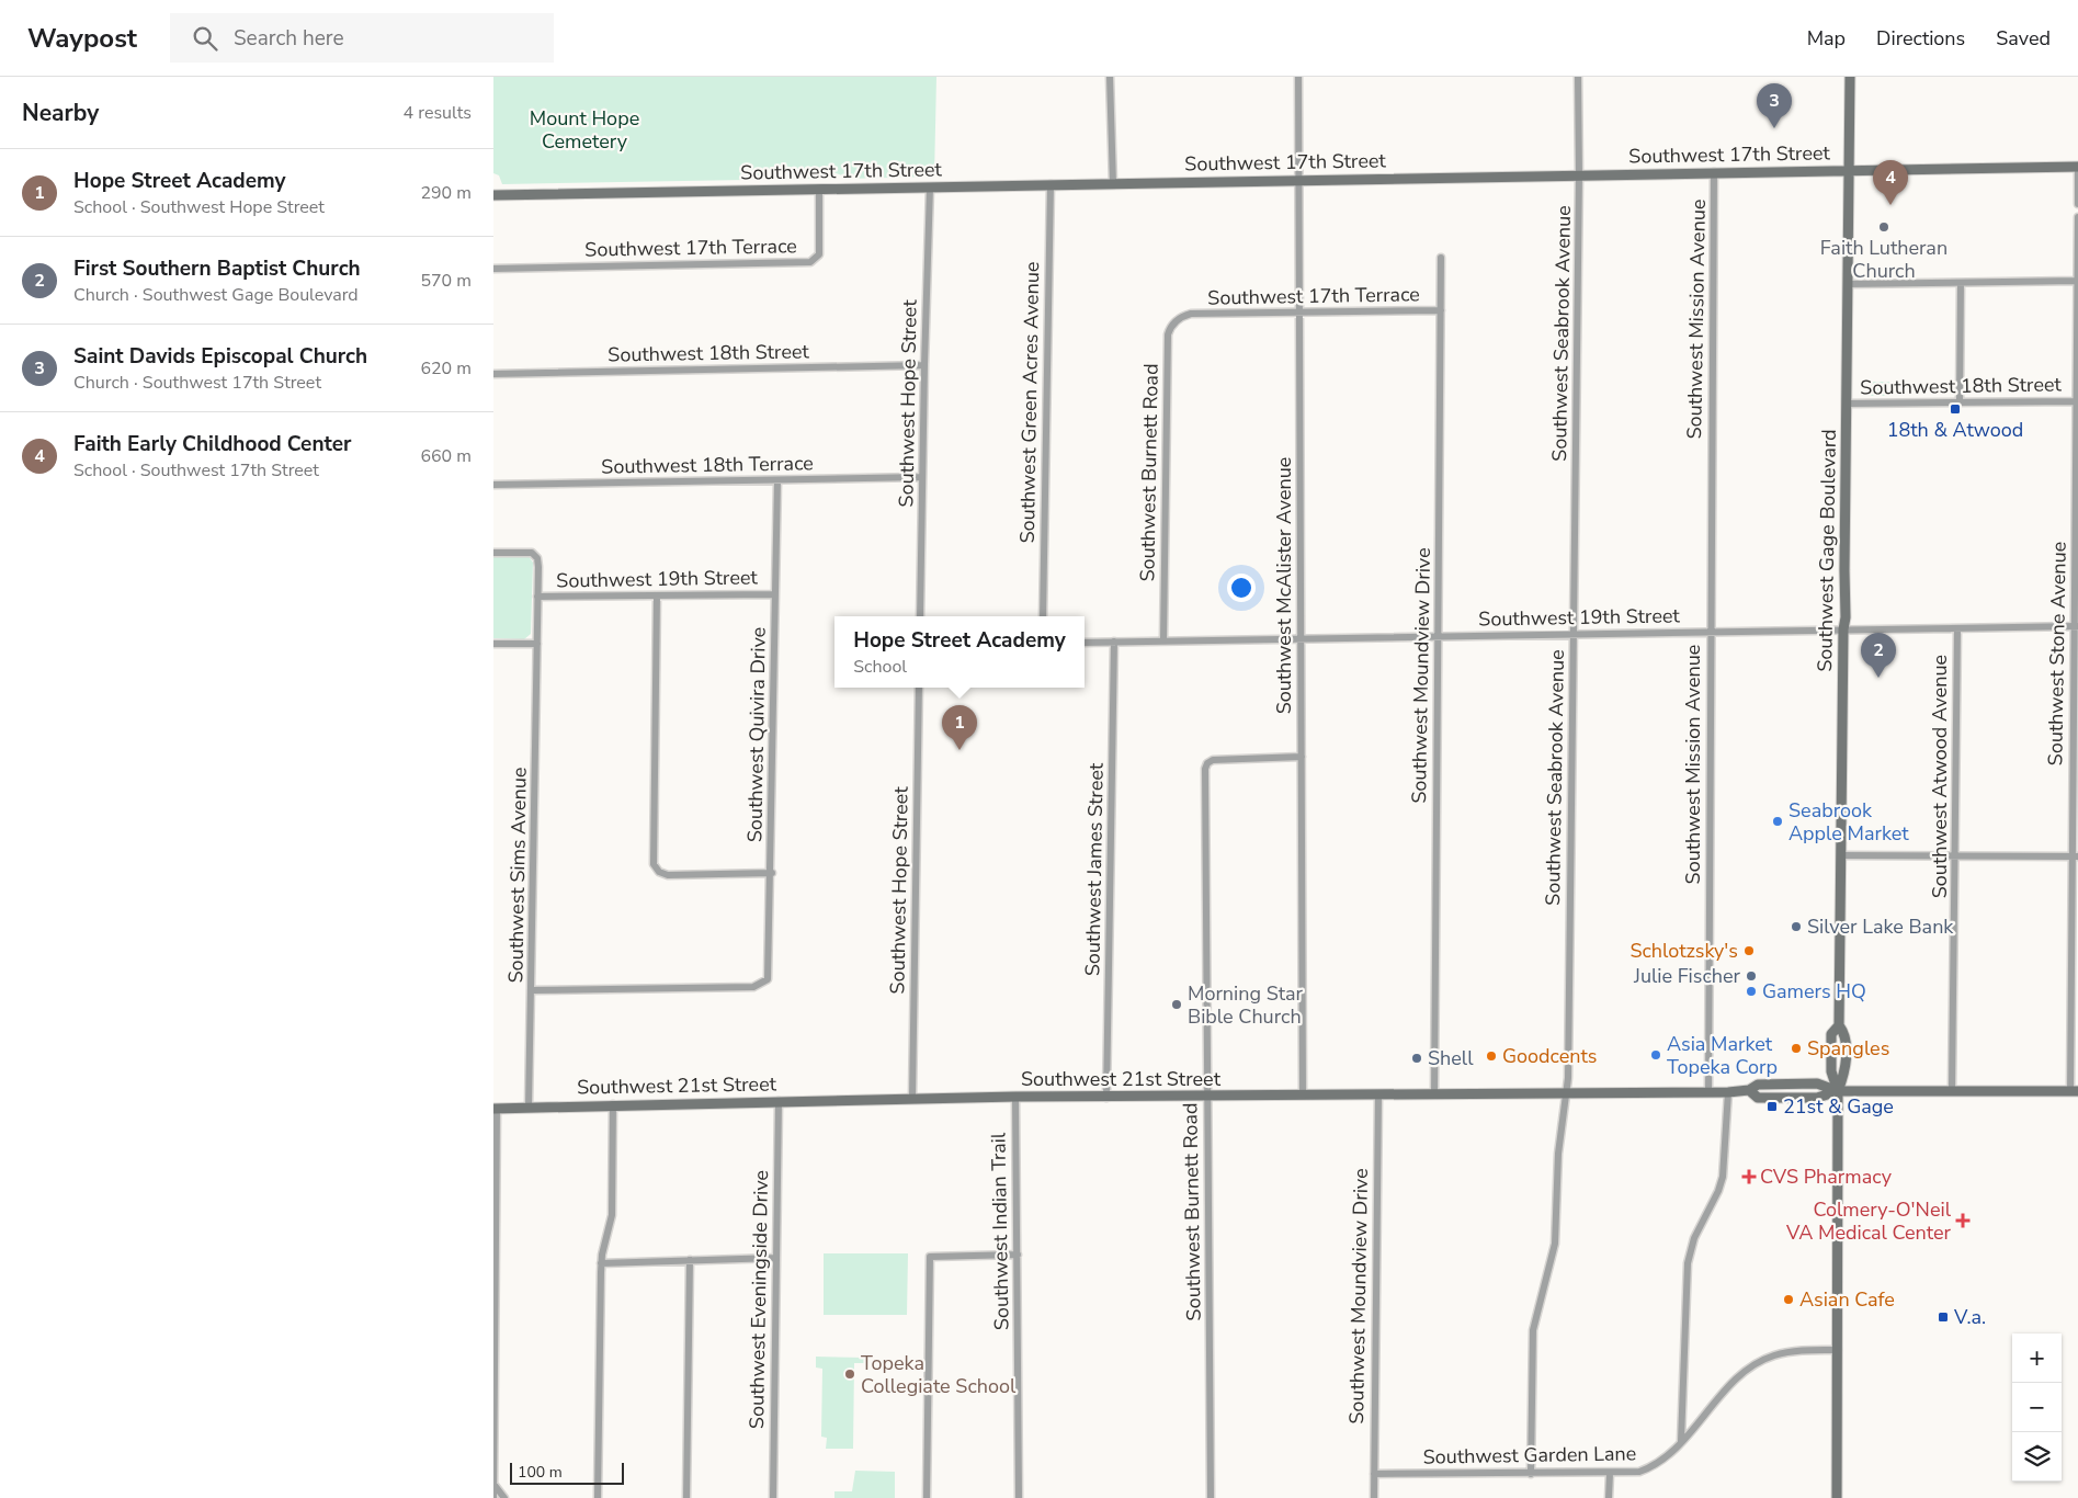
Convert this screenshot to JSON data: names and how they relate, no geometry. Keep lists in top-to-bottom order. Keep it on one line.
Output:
{"streets":{"main road":["Southwest 17th Street","Southwest Gage Boulevard","Southwest 21st Street"],"street":["Southwest 17th Terrace","Southwest Mission Avenue","Southwest Seabrook Avenue","Southwest 18th Street","Southwest Green Acres Avenue","Southwest Hope Street","Southwest 18th Terrace","Southwest Burnett Road","Southwest 19th Street","Southwest McAlister Avenue","Southwest Stone Avenue","Southwest Moundview Drive","Southwest Quivira Drive","Southwest Atwood Avenue","Southwest James Street","Southwest Sims Avenue","Southwest Indian Trail","Southwest Eveningside Drive","Southwest Garden Lane"]},"crossings":[["Southwest 17th Street","Southwest 17th Terrace"],["Southwest 17th Street","Southwest Mission Avenue"],["Southwest 17th Street","Southwest Seabrook Avenue"],["Southwest 17th Street","Southwest Green Acres Avenue"],["Southwest 17th Street","Southwest Hope Street"],["Southwest 17th Street","Southwest Gage Boulevard"],["Southwest 17th Street","Southwest McAlister Avenue"],["Southwest 17th Terrace","Southwest Burnett Road"],["Southwest 17th Terrace","Southwest McAlister Avenue"],["Southwest 17th Terrace","Southwest Moundview Drive"],["Southwest Mission Avenue","Southwest 19th Street"],["Southwest Mission Avenue","Southwest 21st Street"],["Southwest Seabrook Avenue","Southwest 19th Street"],["Southwest Seabrook Avenue","Southwest 21st Street"],["Southwest Seabrook Avenue","Southwest Garden Lane"],["Southwest 18th Street","Southwest Hope Street"],["Southwest 18th Street","Southwest Gage Boulevard"],["Southwest 18th Street","Southwest Stone Avenue"],["Southwest Hope Street","Southwest 18th Terrace"],["Southwest Hope Street","Southwest 21st Street"],["Southwest 18th Terrace","Southwest Quivira Drive"],["Southwest Burnett Road","Southwest 19th Street"],["Southwest Burnett Road","Southwest McAlister Avenue"],["Southwest Burnett Road","Southwest 21st Street"],["Southwest Gage Boulevard","Southwest 19th Street"],["Southwest Gage Boulevard","Southwest 21st Street"],["Southwest Gage Boulevard","Southwest Garden Lane"],["Southwest 19th Street","Southwest McAlister Avenue"],["Southwest 19th Street","Southwest Stone Avenue"],["Southwest 19th Street","Southwest Moundview Drive"],["Southwest 19th Street","Southwest Quivira Drive"],["Southwest 19th Street","Southwest Atwood Avenue"],["Southwest 19th Street","Southwest James Street"],["Southwest 19th Street","Southwest Sims Avenue"],["Southwest McAlister Avenue","Southwest 21st Street"],["Southwest Stone Avenue","Southwest 21st Street"],["Southwest Moundview Drive","Southwest 21st Street"],["Southwest Moundview Drive","Southwest Garden Lane"],["Southwest Quivira Drive","Southwest Sims Avenue"],["Southwest Atwood Avenue","Southwest 21st Street"],["Southwest James Street","Southwest 21st Street"],["Southwest Sims Avenue","Southwest 21st Street"],["Southwest 21st Street","Southwest Indian Trail"],["Southwest 21st Street","Southwest Eveningside Drive"]],"parks":["Mount Hope Cemetery"],"places":{"other":["Faith Lutheran Church","Seabrook Apple Market","Silver Lake Bank","Schlotzsky's","Julie Fischer","Gamers HQ","Morning Star Bible Church","Spangles","Asia Market Topeka Corp","Goodcents","Shell","Asian Cafe","Topeka Collegiate School"],"transit":["18th & Atwood","21st & Gage","V.a."],"health":["CVS Pharmacy","Colmery-O'Neil VA Medical Center"]},"scale_bar":"100 m","page":{"header":"Waypost","search":"Search here","nav":["Map","Directions","Saved"],"heading":["Nearby","4 results"],"pins":["3","4","2","1"],"list":[{"mark":"1","name":"Hope Street Academy","note":"School · Southwest Hope Street","value":"290 m"},{"mark":"2","name":"First Southern Baptist Church","note":"Church · Southwest Gage Boulevard","value":"570 m"},{"mark":"3","name":"Saint Davids Episcopal Church","note":"Church · Southwest 17th Street","value":"620 m"},{"mark":"4","name":"Faith Early Childhood Center","note":"School · Southwest 17th Street","value":"660 m"}],"popup":["Hope Street Academy","School"],"map_buttons":["+","−"],"scale":"100 m"}}
